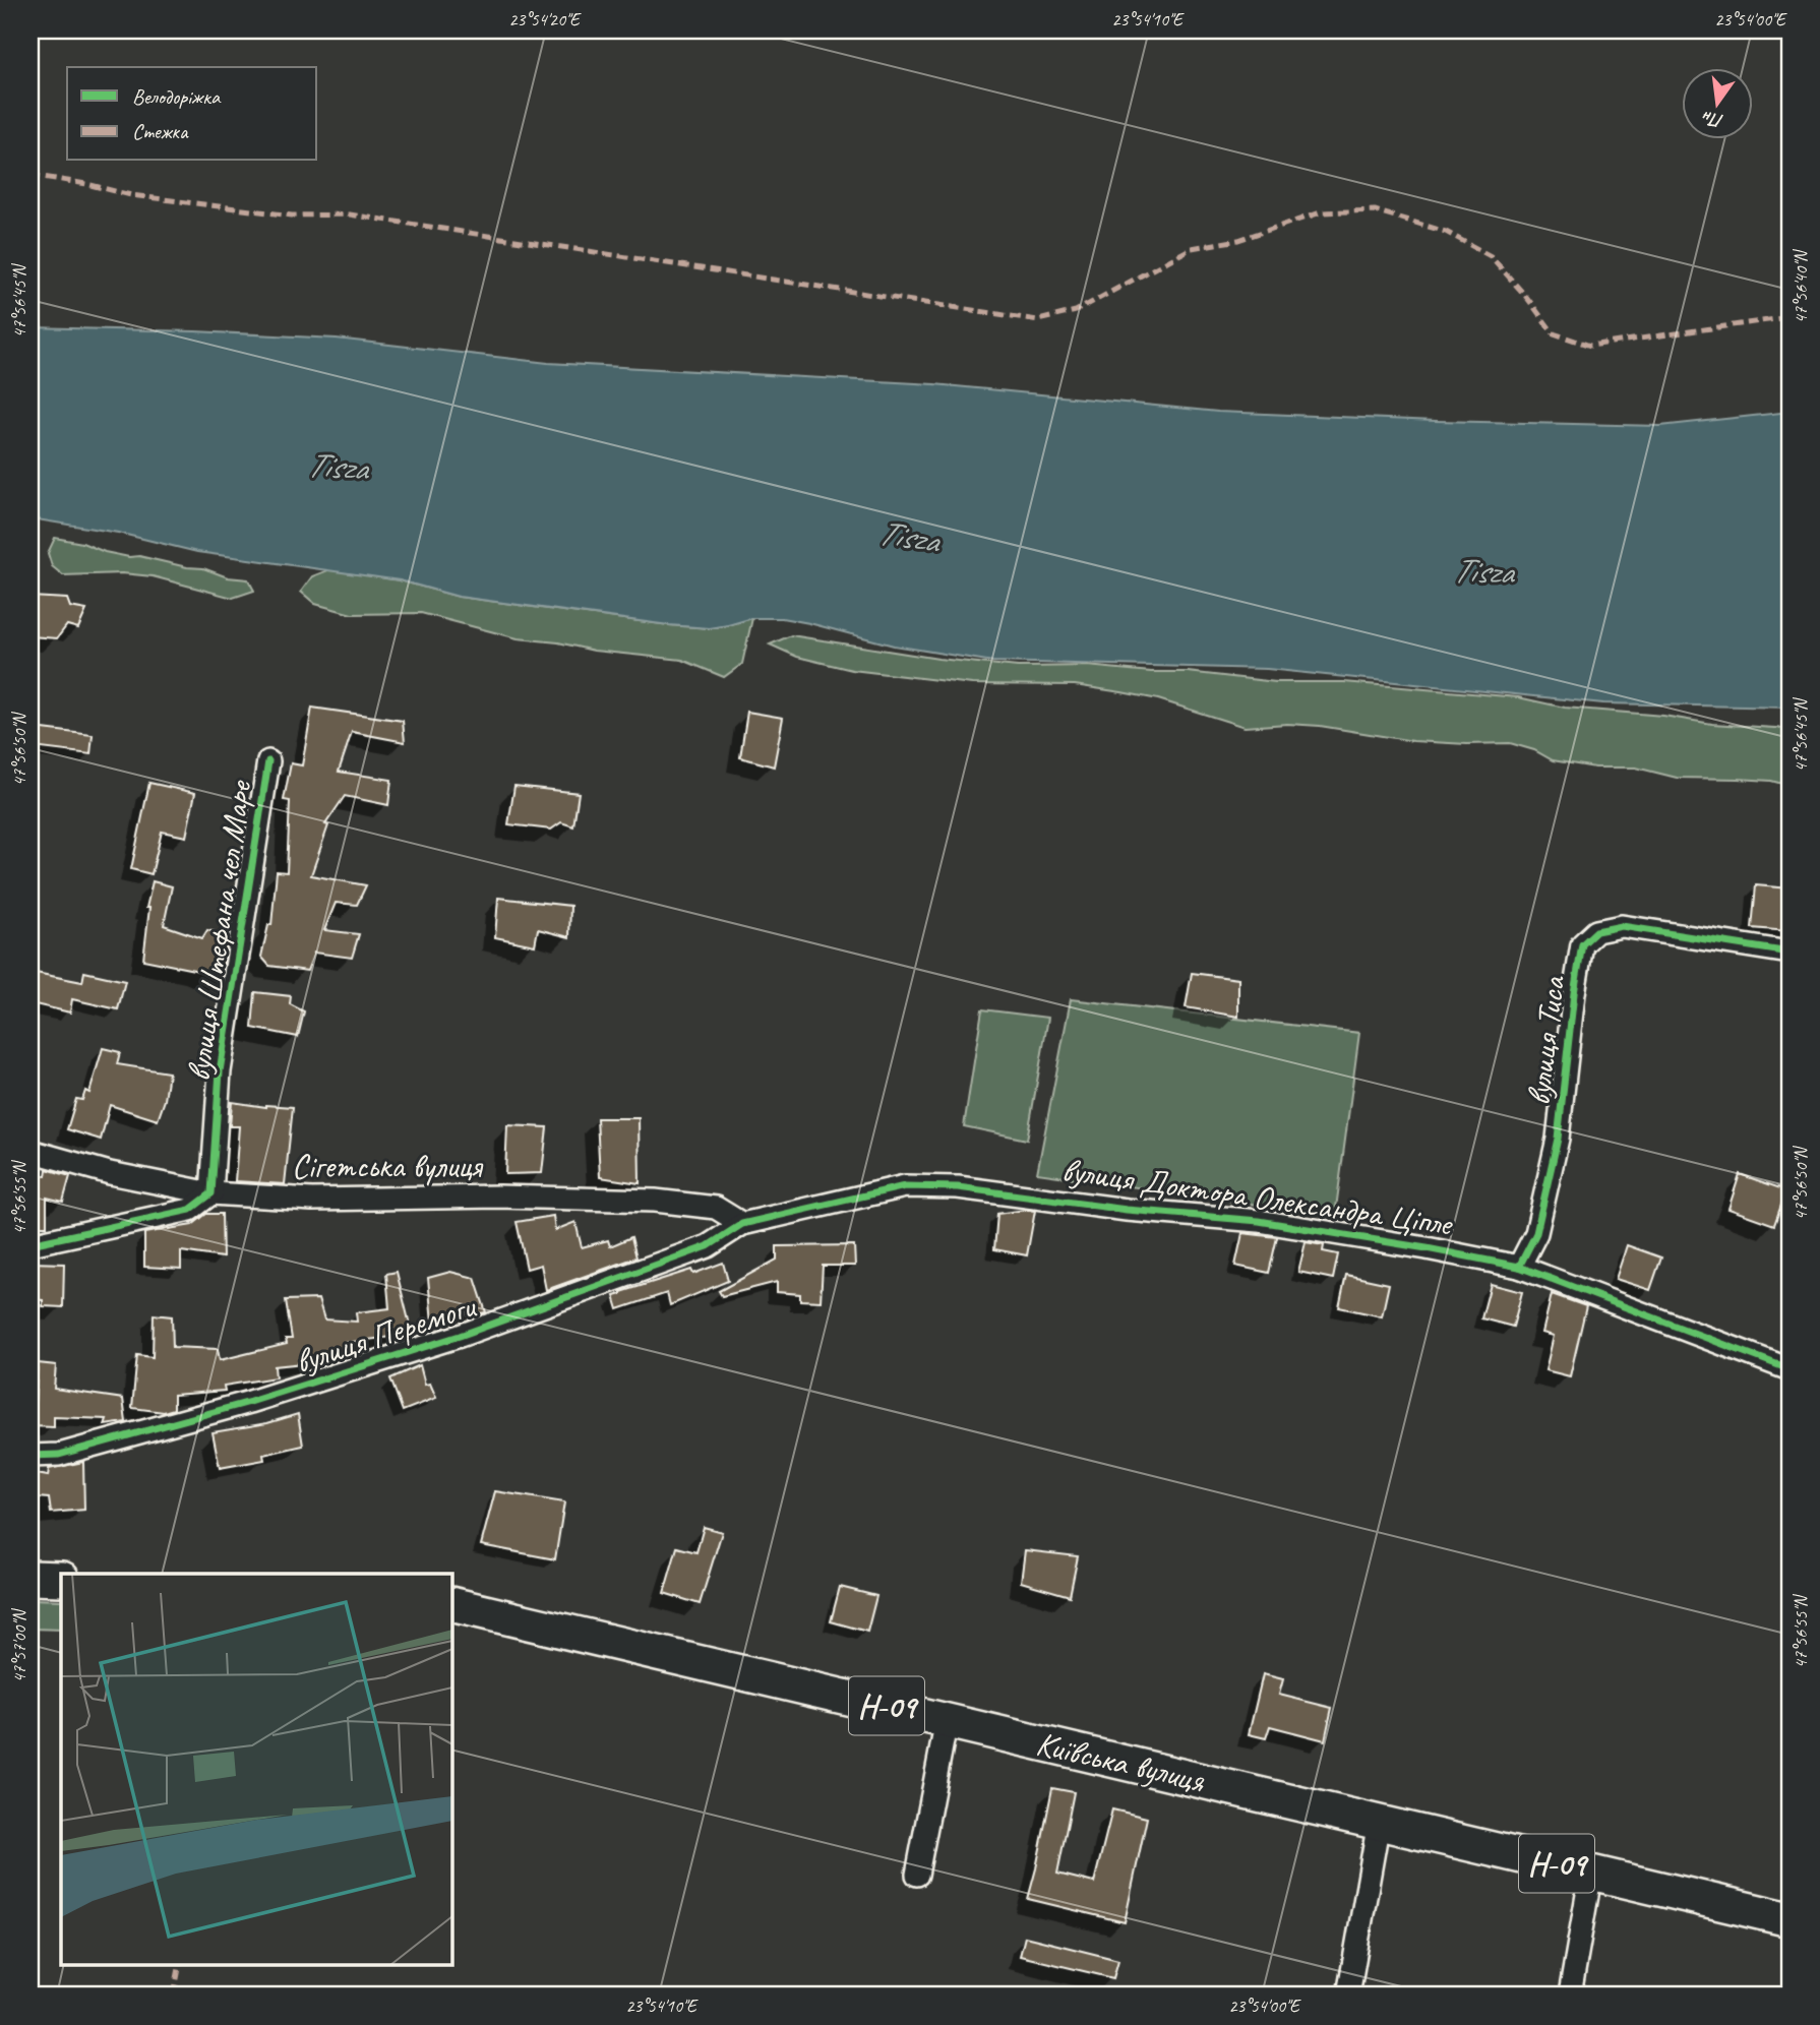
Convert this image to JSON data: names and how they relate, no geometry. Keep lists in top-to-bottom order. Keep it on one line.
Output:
{"streets":{"main road":["Н-09","Київська вулиця"],"street":["вулиця Штефана чел Маре","вулиця Тиса","Сігетська вулиця","вулиця Доктора Олександра Ціпле","вулиця Перемоги"]},"crossings":[["вулиця Штефана чел Маре","Сігетська вулиця"],["вулиця Тиса","вулиця Доктора Олександра Ціпле"],["Сігетська вулиця","вулиця Доктора Олександра Ціпле"],["Сігетська вулиця","вулиця Перемоги"],["вулиця Доктора Олександра Ціпле","вулиця Перемоги"]],"water":["Tisza"],"legend":["Велодоріжка","Стежка"],"north":"bottom","coordinates":["23°54'20\"E","23°54'10\"E","23°54'00\"E","47°56'40\"N","47°56'45\"N","47°56'50\"N","47°56'55\"N","47°57'00\"N"]}
